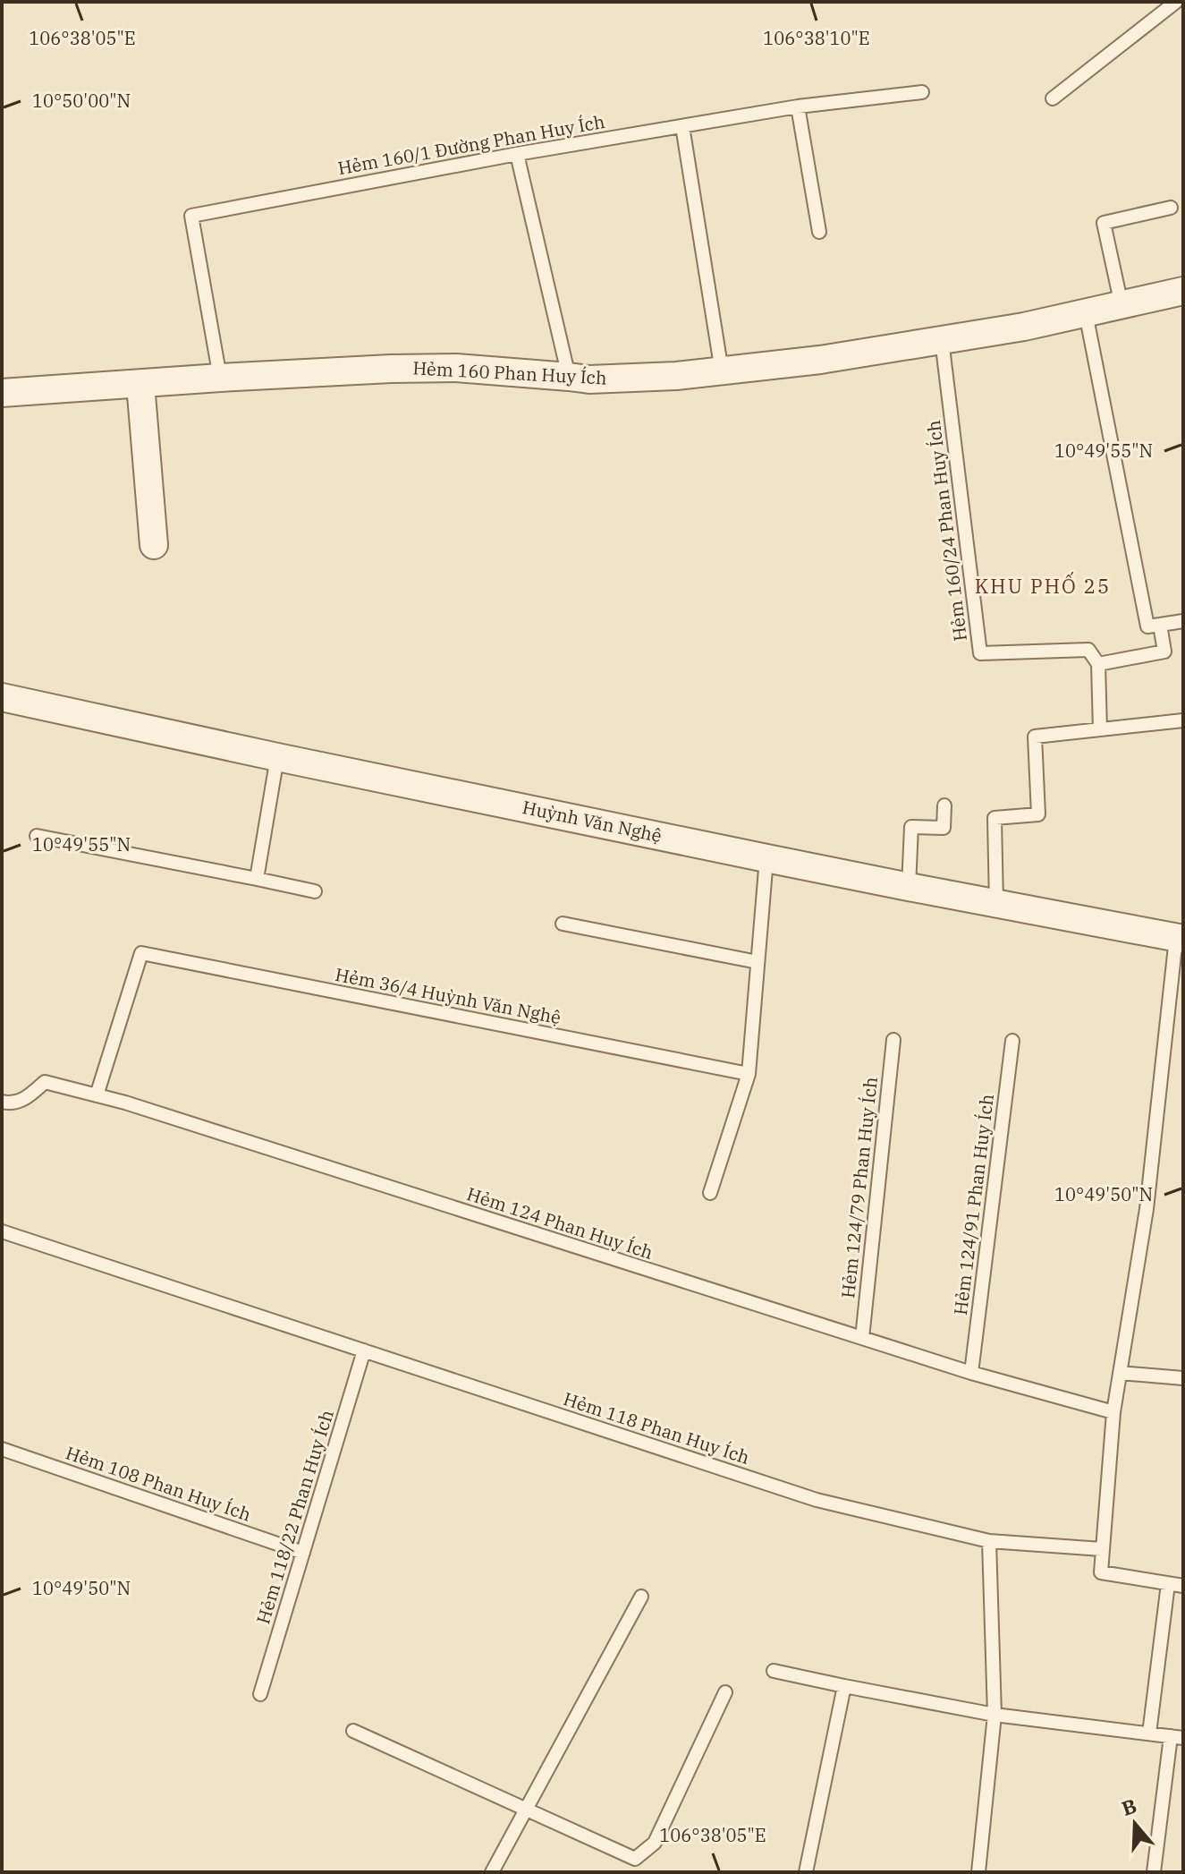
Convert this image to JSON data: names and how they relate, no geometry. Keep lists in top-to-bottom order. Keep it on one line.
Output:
{"streets":{"street":["Hẻm 160 Phan Huy Ích","Huỳnh Văn Nghệ"],"lane":["Hẻm 160/1 Đường Phan Huy Ích","Hẻm 160/24 Phan Huy Ích","Hẻm 36/4 Huỳnh Văn Nghệ","Hẻm 124/79 Phan Huy Ích","Hẻm 124/91 Phan Huy Ích","Hẻm 124 Phan Huy Ích","Hẻm 118 Phan Huy Ích","Hẻm 108 Phan Huy Ích","Hẻm 118/22 Phan Huy Ích"]},"crossings":[["Hẻm 160/1 Đường Phan Huy Ích","Hẻm 160 Phan Huy Ích"],["Hẻm 160 Phan Huy Ích","Hẻm 160/24 Phan Huy Ích"],["Hẻm 36/4 Huỳnh Văn Nghệ","Hẻm 124 Phan Huy Ích"],["Hẻm 124/79 Phan Huy Ích","Hẻm 124 Phan Huy Ích"],["Hẻm 124/91 Phan Huy Ích","Hẻm 124 Phan Huy Ích"],["Hẻm 118 Phan Huy Ích","Hẻm 118/22 Phan Huy Ích"],["Hẻm 108 Phan Huy Ích","Hẻm 118/22 Phan Huy Ích"]],"districts":["KHU PHỐ 25"],"north":"top","coordinates":["106°38'10\"E","106°38'05\"E","10°50'00\"N","10°49'55\"N","10°49'50\"N"]}
